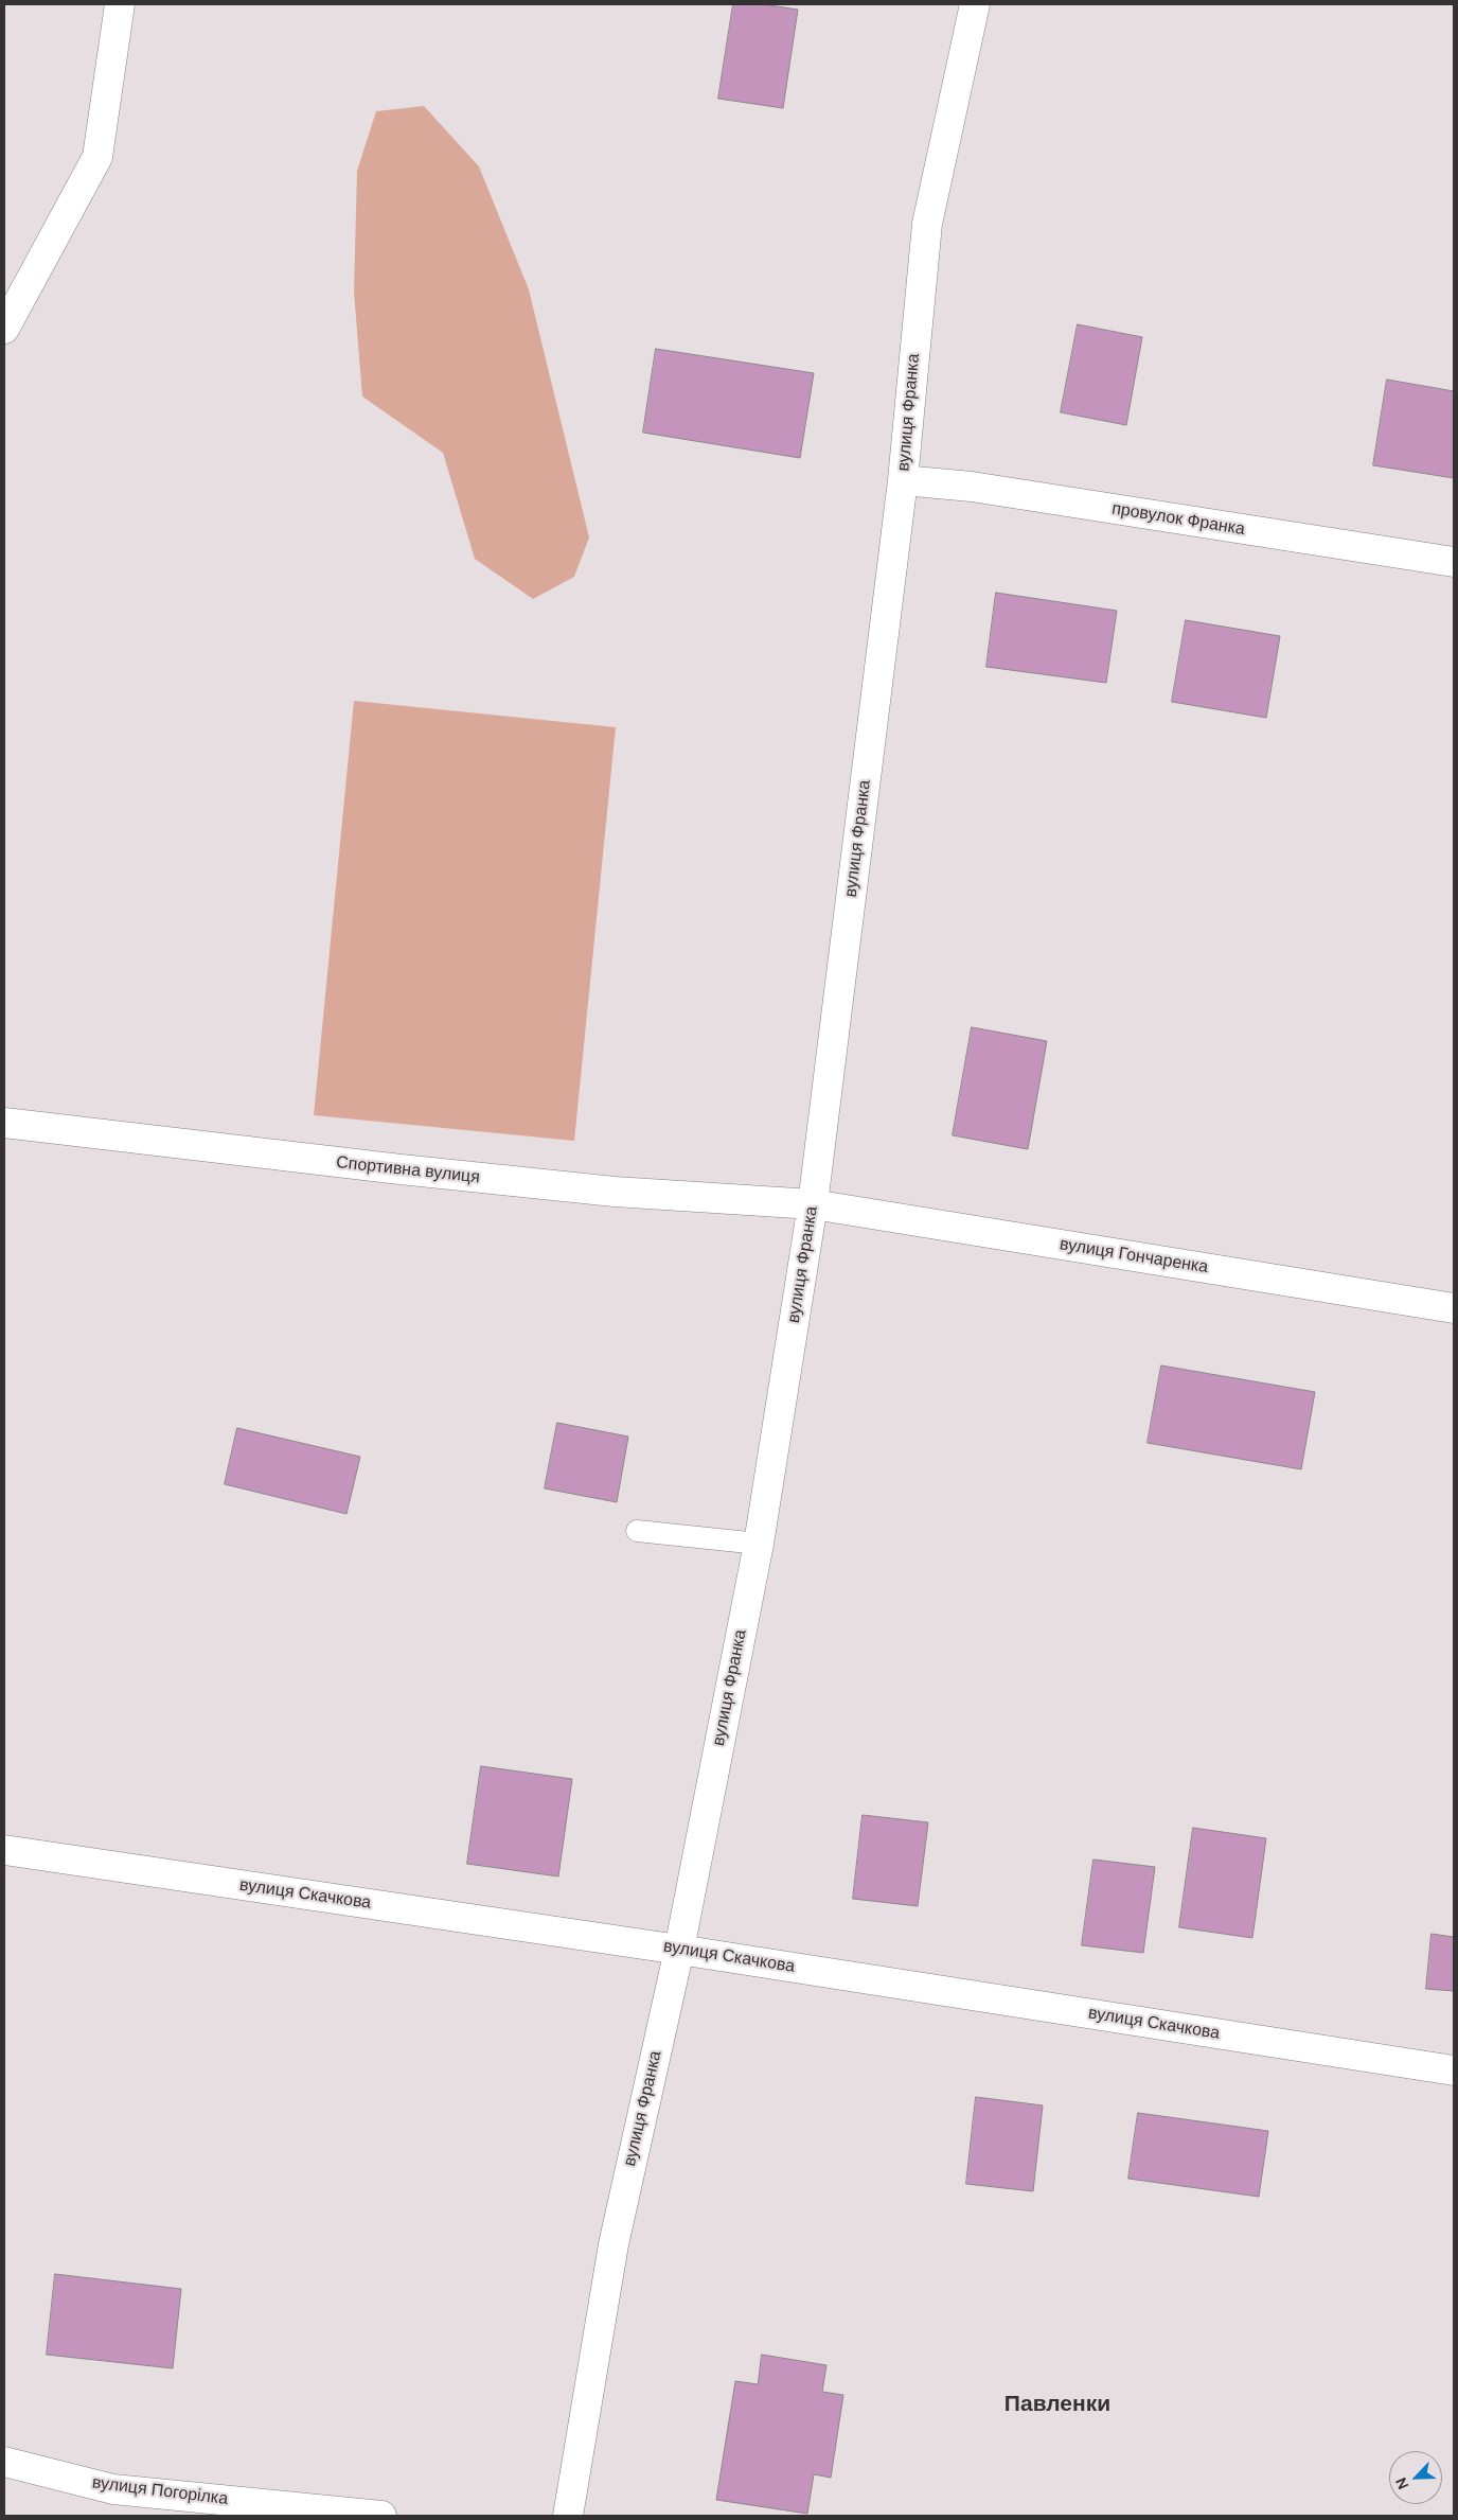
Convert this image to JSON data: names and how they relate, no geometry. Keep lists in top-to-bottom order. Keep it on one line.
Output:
{"streets":{"street":["вулиця Франка","провулок Франка","Спортивна вулиця","вулиця Гончаренка","вулиця Скачкова","вулиця Погорілка"]},"crossings":[["вулиця Франка","провулок Франка"],["вулиця Франка","Спортивна вулиця"],["вулиця Франка","вулиця Гончаренка"],["вулиця Франка","вулиця Скачкова"],["Спортивна вулиця","вулиця Гончаренка"]],"districts":["Павленки"],"north":"bottom left"}
